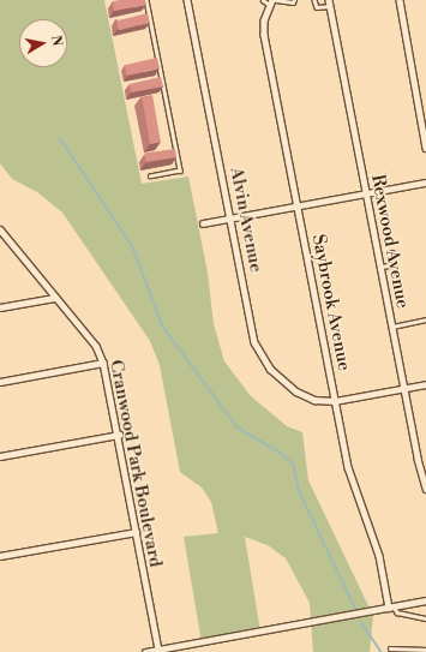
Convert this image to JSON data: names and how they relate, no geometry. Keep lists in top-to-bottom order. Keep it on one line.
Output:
{"streets":{"street":["Alvin Avenue","Rexwood Avenue","Saybrook Avenue","Cranwood Park Boulevard"]},"crossings":[["Alvin Avenue","Rexwood Avenue"],["Alvin Avenue","Saybrook Avenue"]],"north":"right"}
